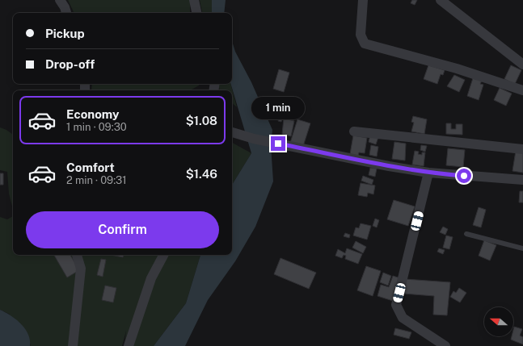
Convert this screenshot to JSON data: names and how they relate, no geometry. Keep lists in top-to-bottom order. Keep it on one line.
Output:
{"north":"left","page":{"banner":["Pickup","Drop-off"],"list":[{"name":"Economy","note":"1 min · 09:30","value":"$1.08"},{"name":"Comfort","note":"2 min · 09:31","value":"$1.46"}],"bubble":"1 min","buttons":"Confirm"}}
